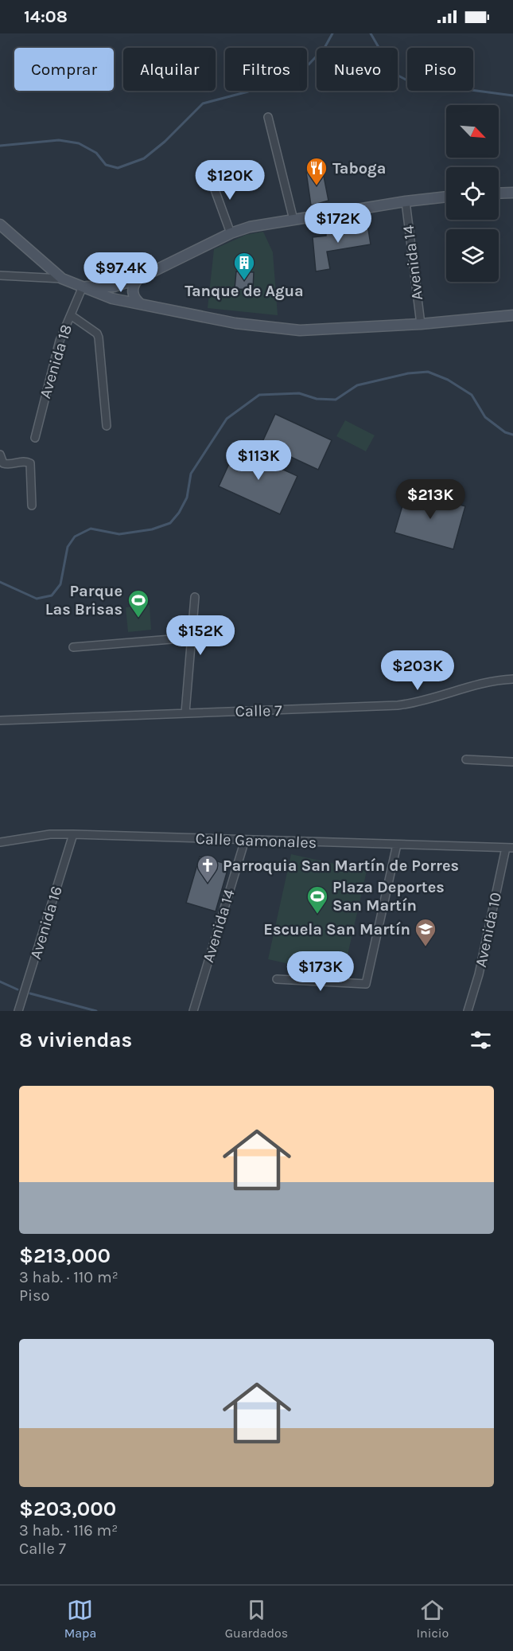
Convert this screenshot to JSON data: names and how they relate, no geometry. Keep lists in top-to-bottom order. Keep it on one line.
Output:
{"streets":{"street":["Avenida 14","Avenida 18","Calle 7","Calle Gamonales","Avenida 16","Avenida 10"]},"crossings":[["Avenida 14","Calle Gamonales"],["Calle Gamonales","Avenida 16"],["Calle Gamonales","Avenida 10"]],"places":{"restaurant":["Taboga"],"building":["Tanque de Agua"],"sports":["Parque Las Brisas","Plaza Deportes San Martín"],"church":["Parroquia San Martín de Porres"],"school or university":["Escuela San Martín"]},"north":"bottom right","page":{"status":"14:08","chip":["Comprar","Alquilar","Filtros","Nuevo","Piso"],"price":["$120K","$172K","$97.4K","$113K","$213K","$152K","$203K","$173K"],"heading":"8 viviendas","list":[{"name":"$213,000","note":"3 hab. · 110 m² · Piso"},{"name":"$203,000","note":"3 hab. · 116 m² · Calle 7"}],"tabs":["Mapa","Guardados","Inicio"]}}
